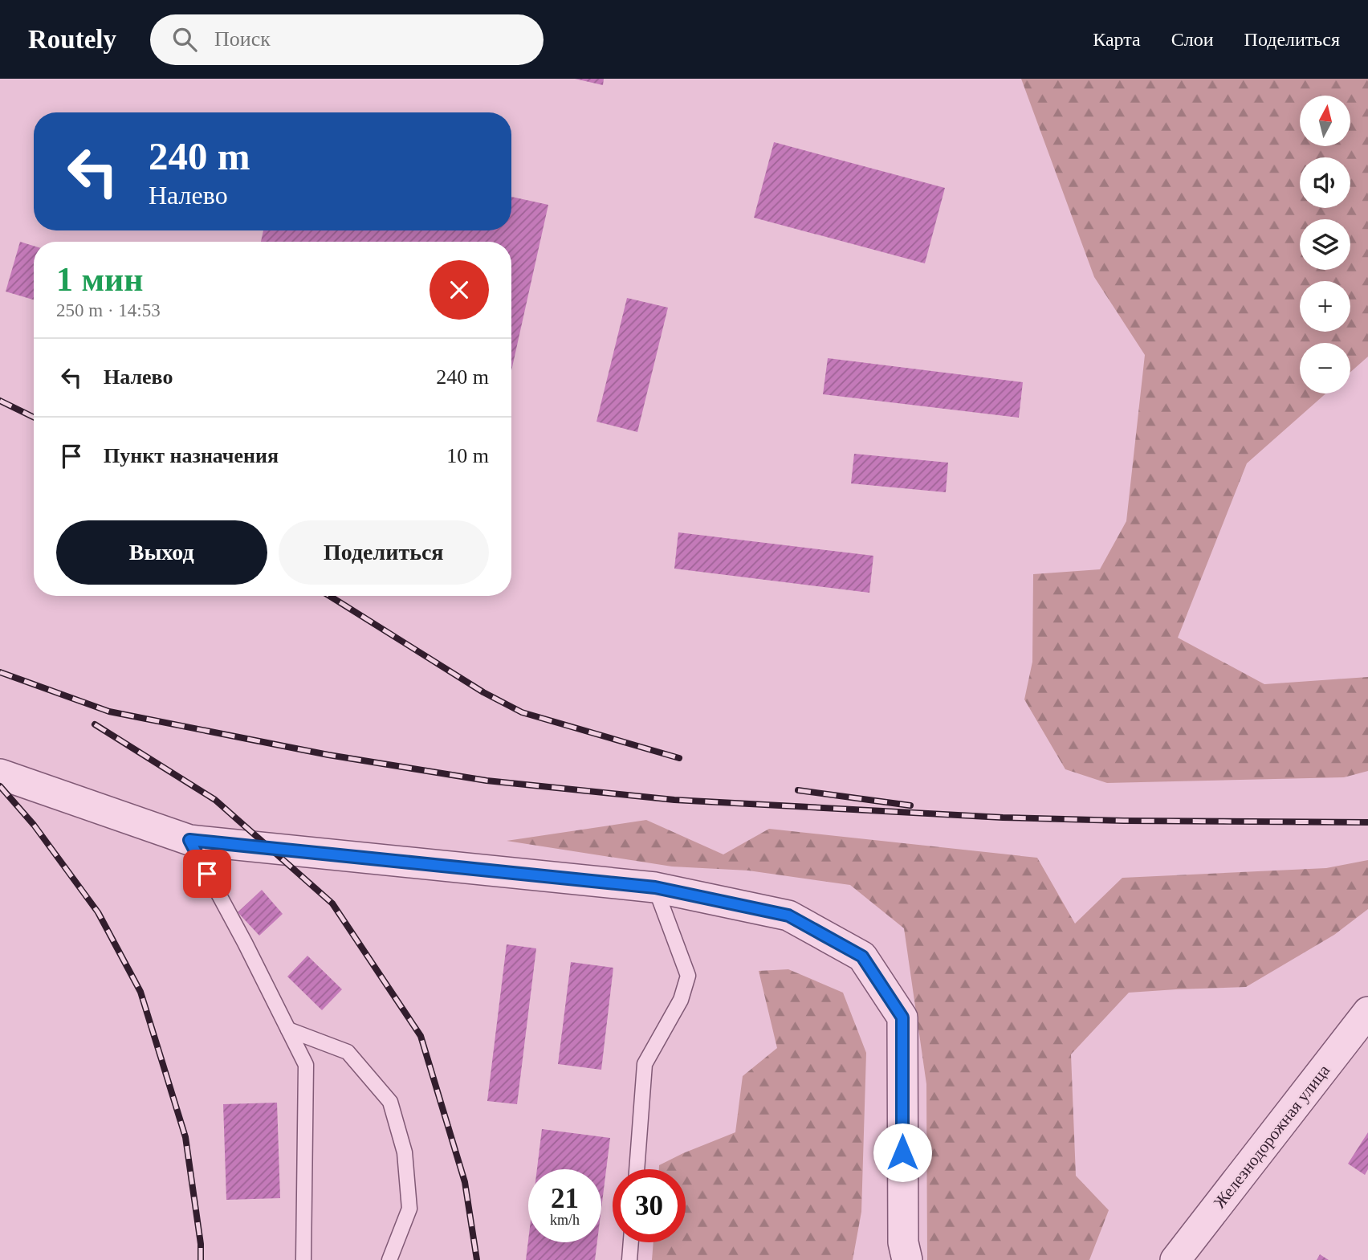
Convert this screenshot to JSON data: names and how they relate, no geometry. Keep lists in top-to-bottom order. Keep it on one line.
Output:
{"streets":{"street":["Железнодорожная улица"]},"north":"top","page":{"header":"Routely","search":"Поиск","nav":["Карта","Слои","Поделиться"],"map_buttons":["+","−"],"turn":["240 m","Налево"],"heading":["1 мин","250 m · 14:53"],"list":[{"name":"Налево","value":"240 m"},{"name":"Пункт назначения","value":"10 m"}],"buttons":["Выход","Поделиться"],"speed":"21 km/h","limit":"30"}}
